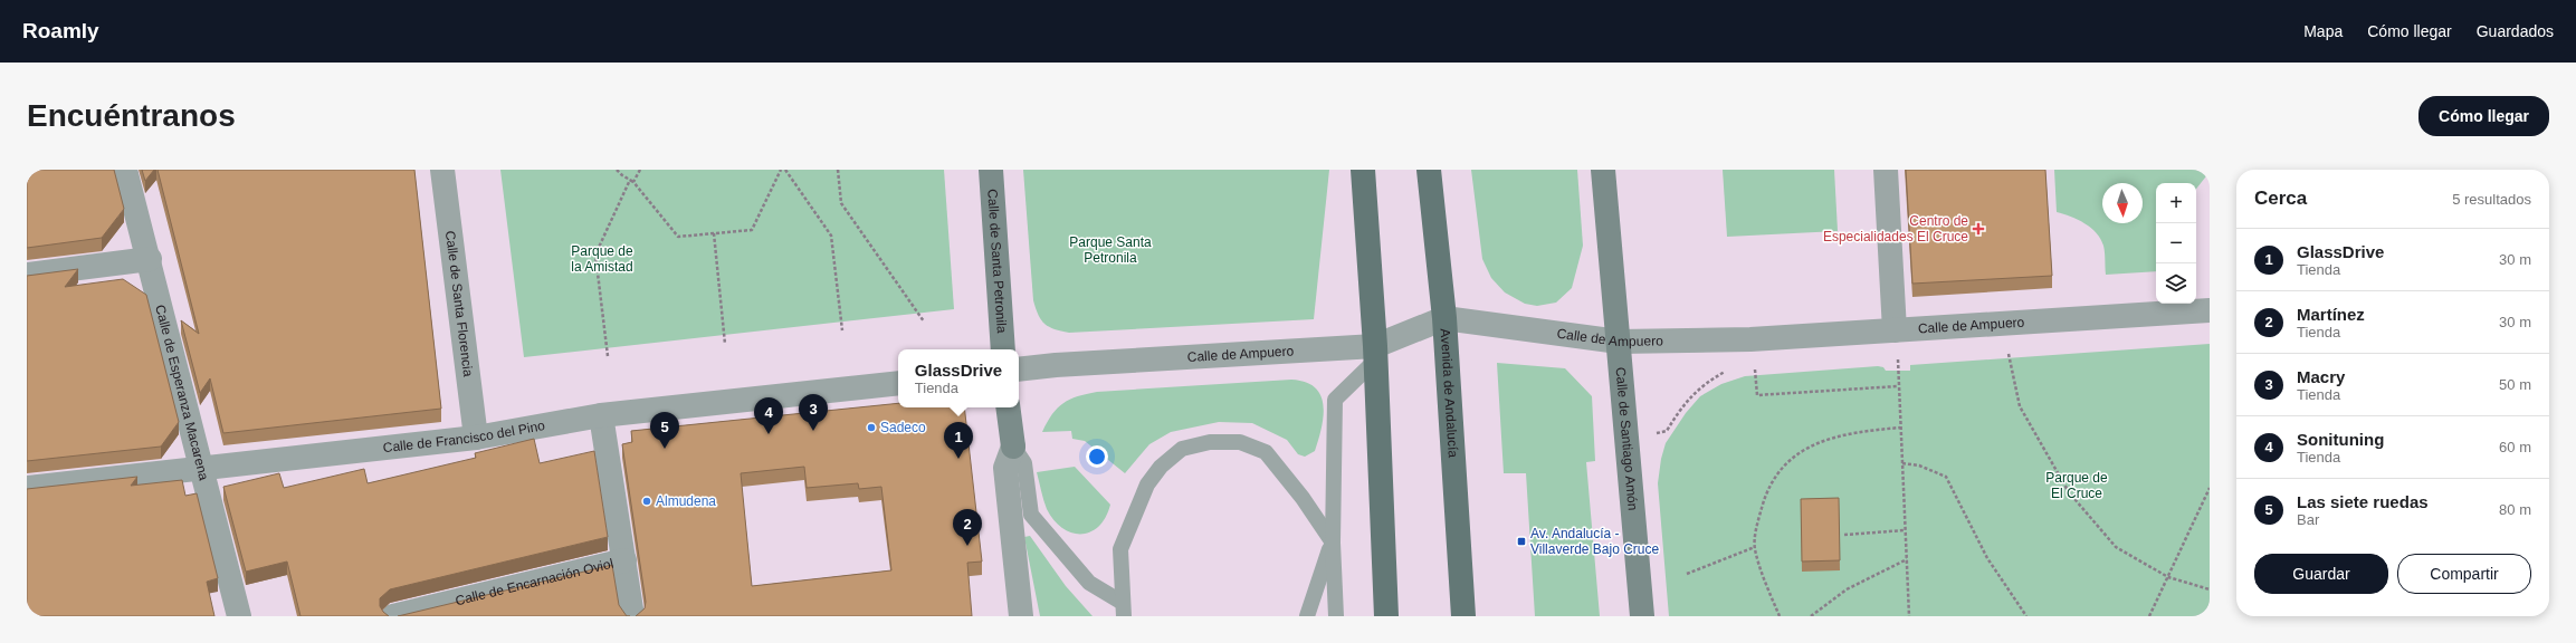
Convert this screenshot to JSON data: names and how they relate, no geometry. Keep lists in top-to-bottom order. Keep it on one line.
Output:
{"streets":{"main road":["Avenida de Andalucía"],"street":["Calle de Santa Petronila","Calle de Santa Florencia","Calle de Ampuero","Calle de Esperanza Macarena","Calle de Francisco del Pino","Calle de Santiago Amón","Calle de Encarnación Oviol"]},"crossings":[["Calle de Santa Florencia","Calle de Francisco del Pino"],["Calle de Ampuero","Avenida de Andalucía"],["Calle de Ampuero","Calle de Santiago Amón"],["Calle de Esperanza Macarena","Calle de Francisco del Pino"]],"parks":["Parque Santa Petronila","Parque de la Amistad","Parque de El Cruce"],"places":{"health":["Centro de Especialidades El Cruce"],"other":["Sadeco","Almudena"],"transit":["Av. Andalucía - Villaverde Bajo Cruce"]},"north":"bottom","page":{"header":"Roamly","nav":["Mapa","Cómo llegar","Guardados"],"buttons":["Cómo llegar",["Guardar","Compartir"]],"title":"Encuéntranos","heading":["Cerca","5 resultados"],"map_buttons":["+","−"],"list":[{"mark":"1","name":"GlassDrive","note":"Tienda","value":"30 m"},{"mark":"2","name":"Martínez","note":"Tienda","value":"30 m"},{"mark":"3","name":"Macry","note":"Tienda","value":"50 m"},{"mark":"4","name":"Sonituning","note":"Tienda","value":"60 m"},{"mark":"5","name":"Las siete ruedas","note":"Bar","value":"80 m"}],"popup":["GlassDrive","Tienda"],"pins":["3","4","5","1","2"]}}
